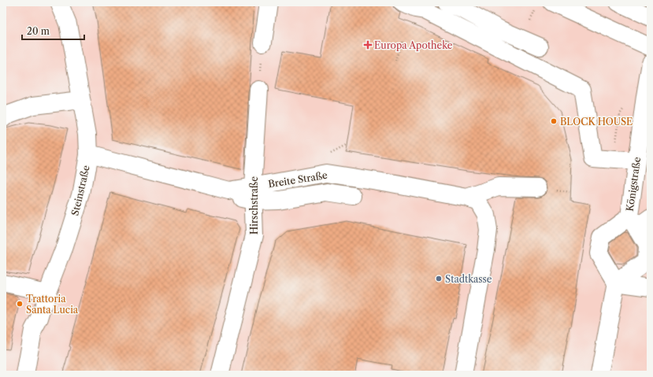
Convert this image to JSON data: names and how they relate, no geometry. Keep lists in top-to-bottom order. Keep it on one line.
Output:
{"streets":{"street":["Breite Straße","Königstraße","Steinstraße","Hirschstraße"]},"crossings":[["Breite Straße","Hirschstraße"]],"places":{"health":["Europa Apotheke"],"other":["BLOCK HOUSE","Stadtkasse","Trattoria Santa Lucia"]},"scale_bar":"20 m"}
